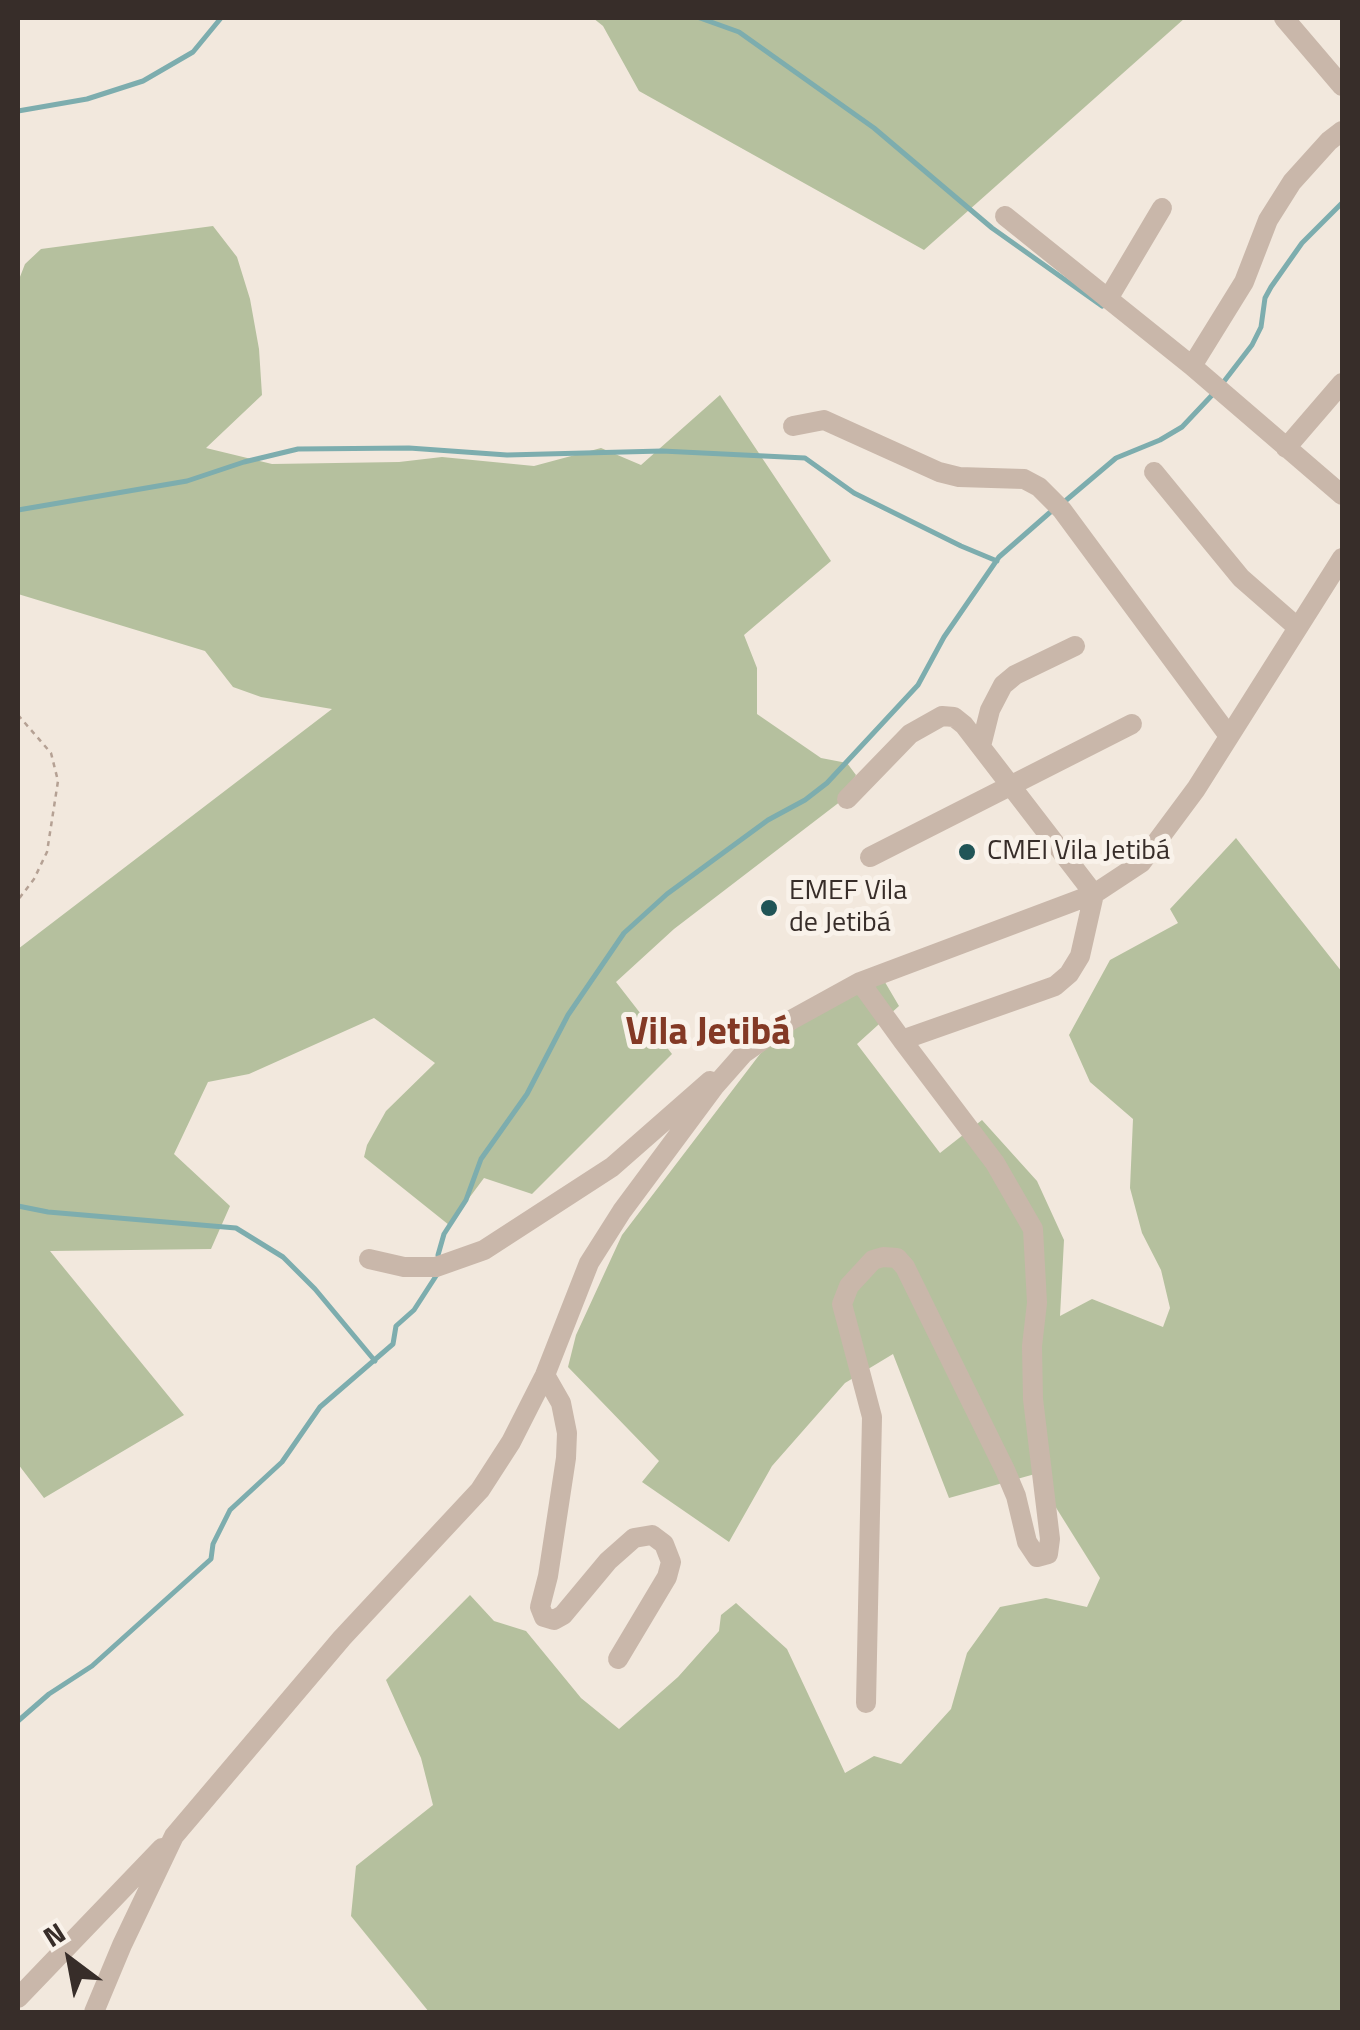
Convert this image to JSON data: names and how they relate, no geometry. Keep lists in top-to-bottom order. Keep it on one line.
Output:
{"districts":["Vila Jetibá"],"places":["CMEI Vila Jetibá","EMEF Vila de Jetibá"],"north":"top left"}
